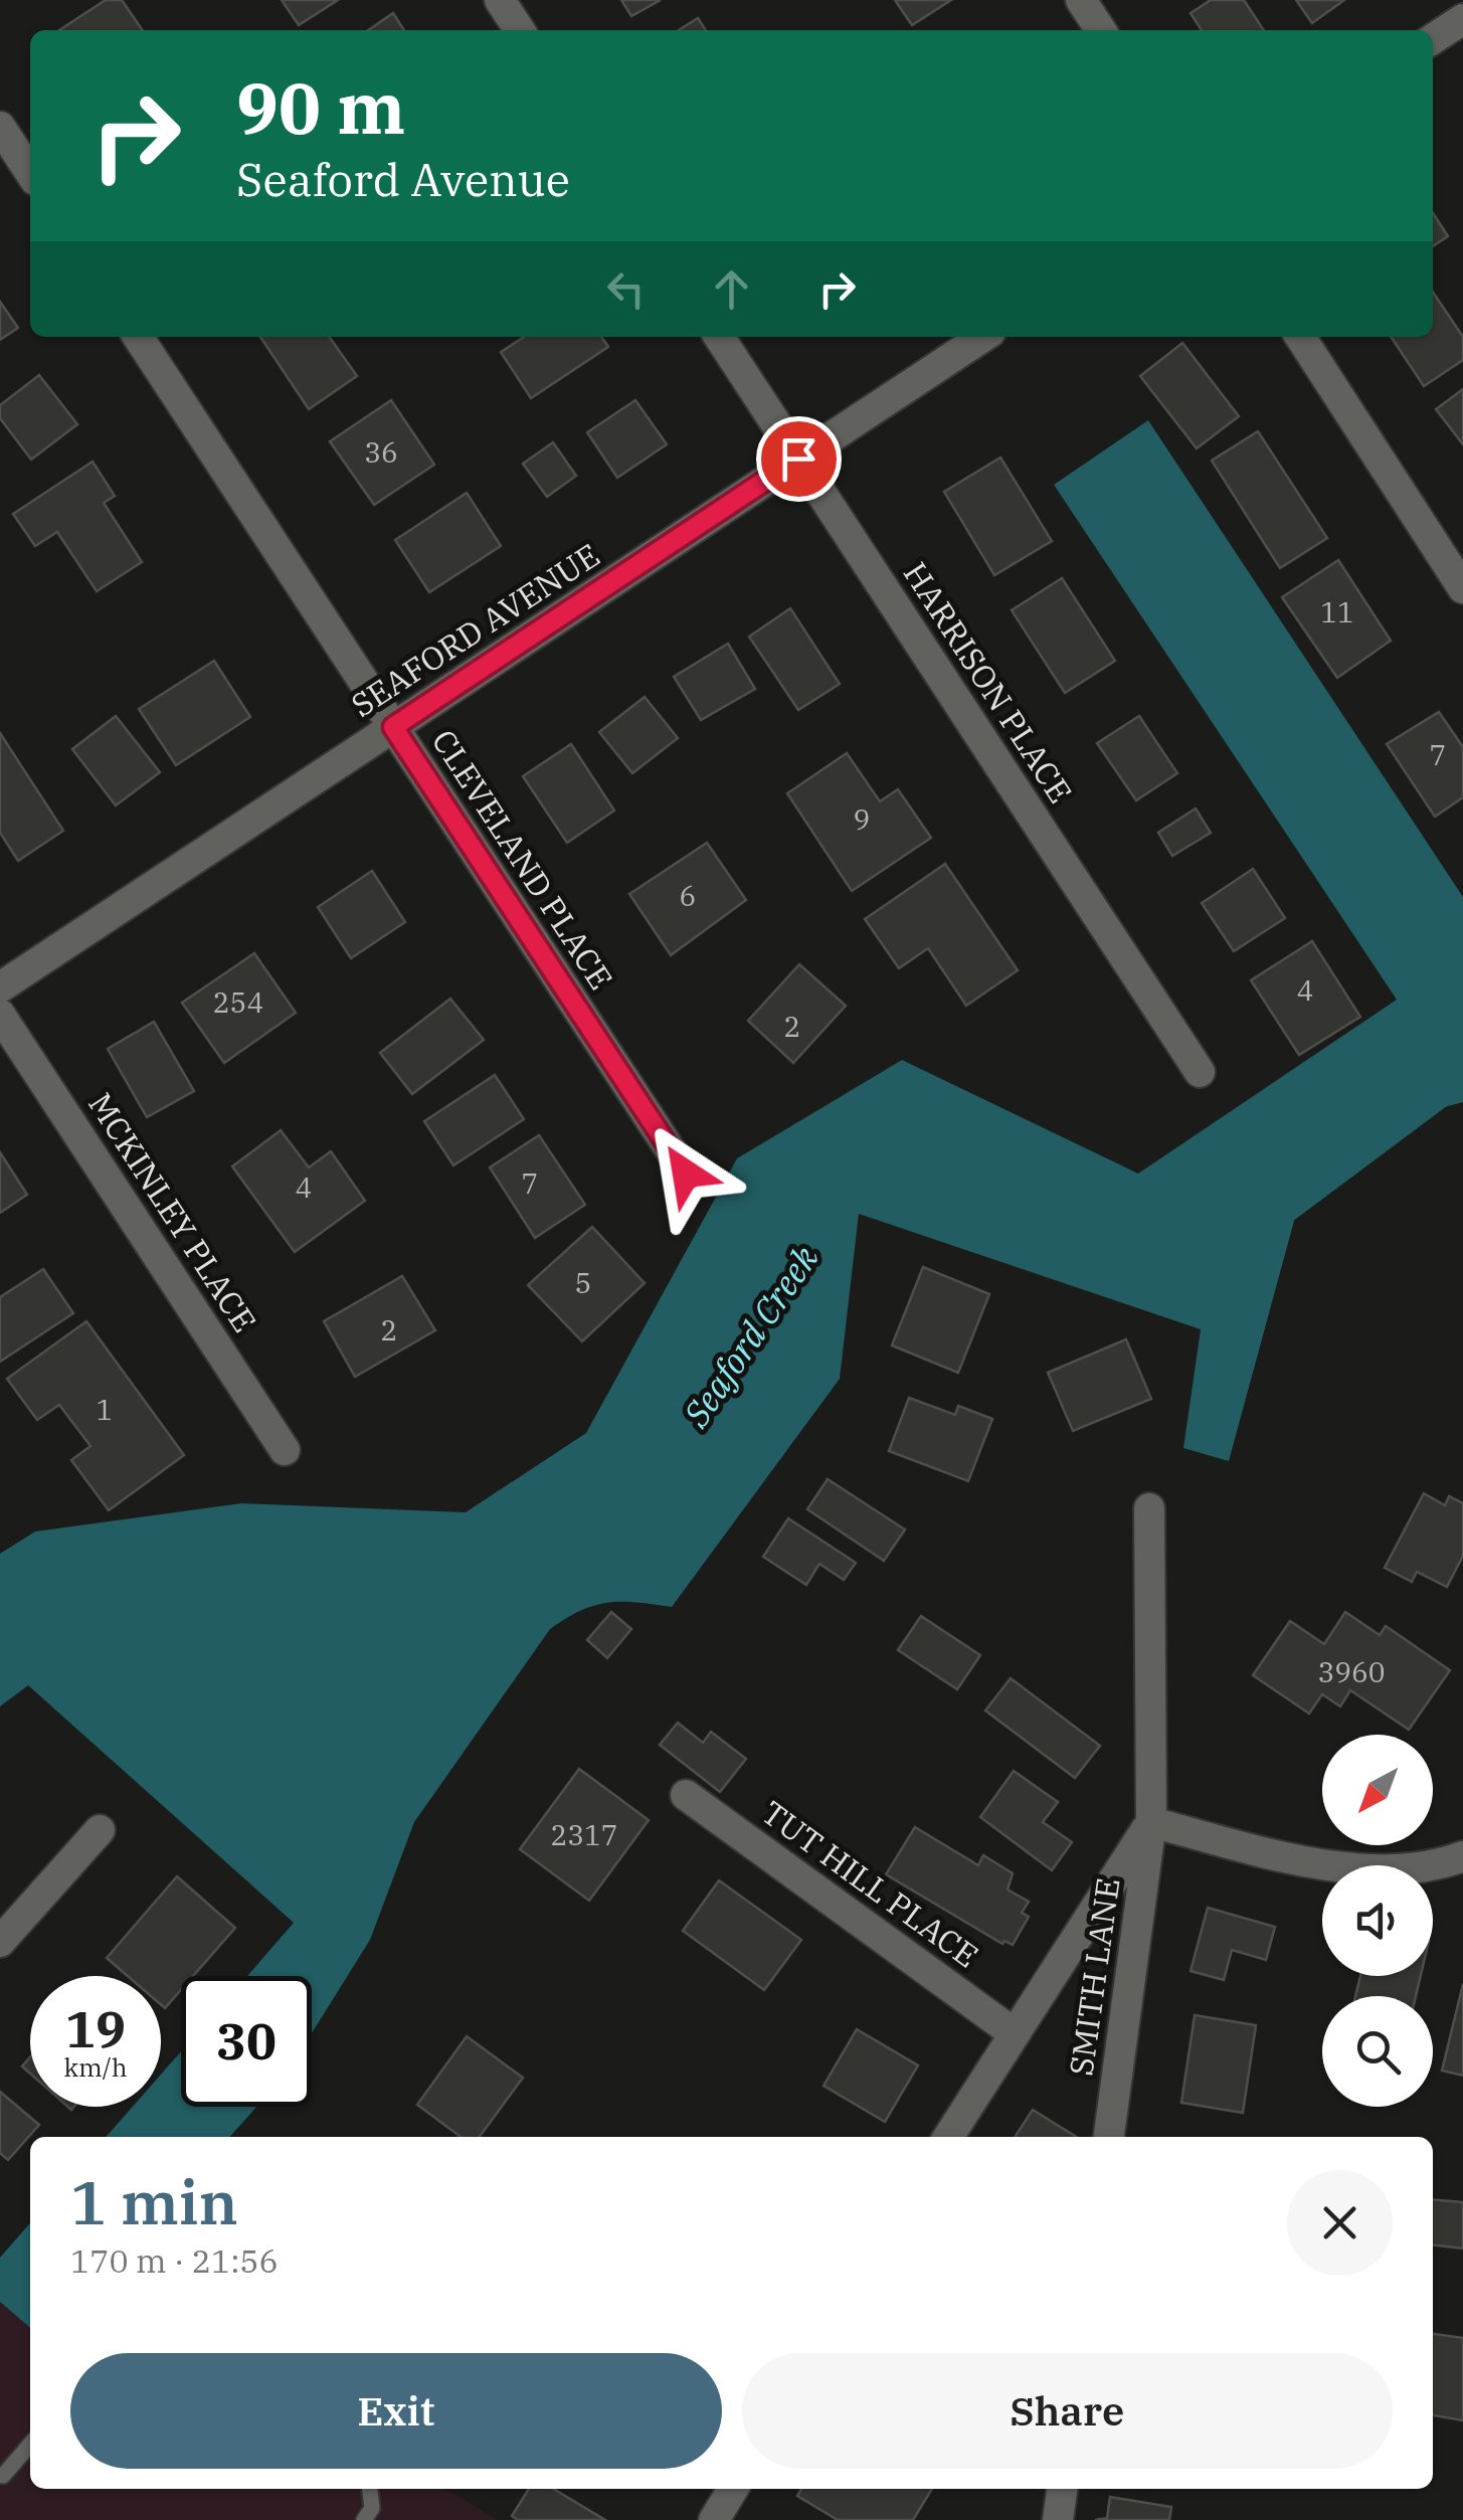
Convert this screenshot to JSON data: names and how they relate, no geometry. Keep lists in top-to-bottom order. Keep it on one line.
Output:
{"streets":{"street":["SEAFORD AVENUE","HARRISON PLACE","CLEVELAND PLACE","MCKINLEY PLACE","TUT HILL PLACE","SMITH LANE"]},"crossings":[["SEAFORD AVENUE","HARRISON PLACE"],["SEAFORD AVENUE","CLEVELAND PLACE"]],"water":["Seaford Creek"],"house_numbers":["36","11","7","9","6","4","254","2","7","4","5","2","1","3960","2317"],"north":"bottom left","page":{"turn":["90 m","Seaford Avenue"],"speed":"19 km/h","limit":"30","heading":["1 min","170 m · 21:56"],"buttons":["Exit","Share"]}}
